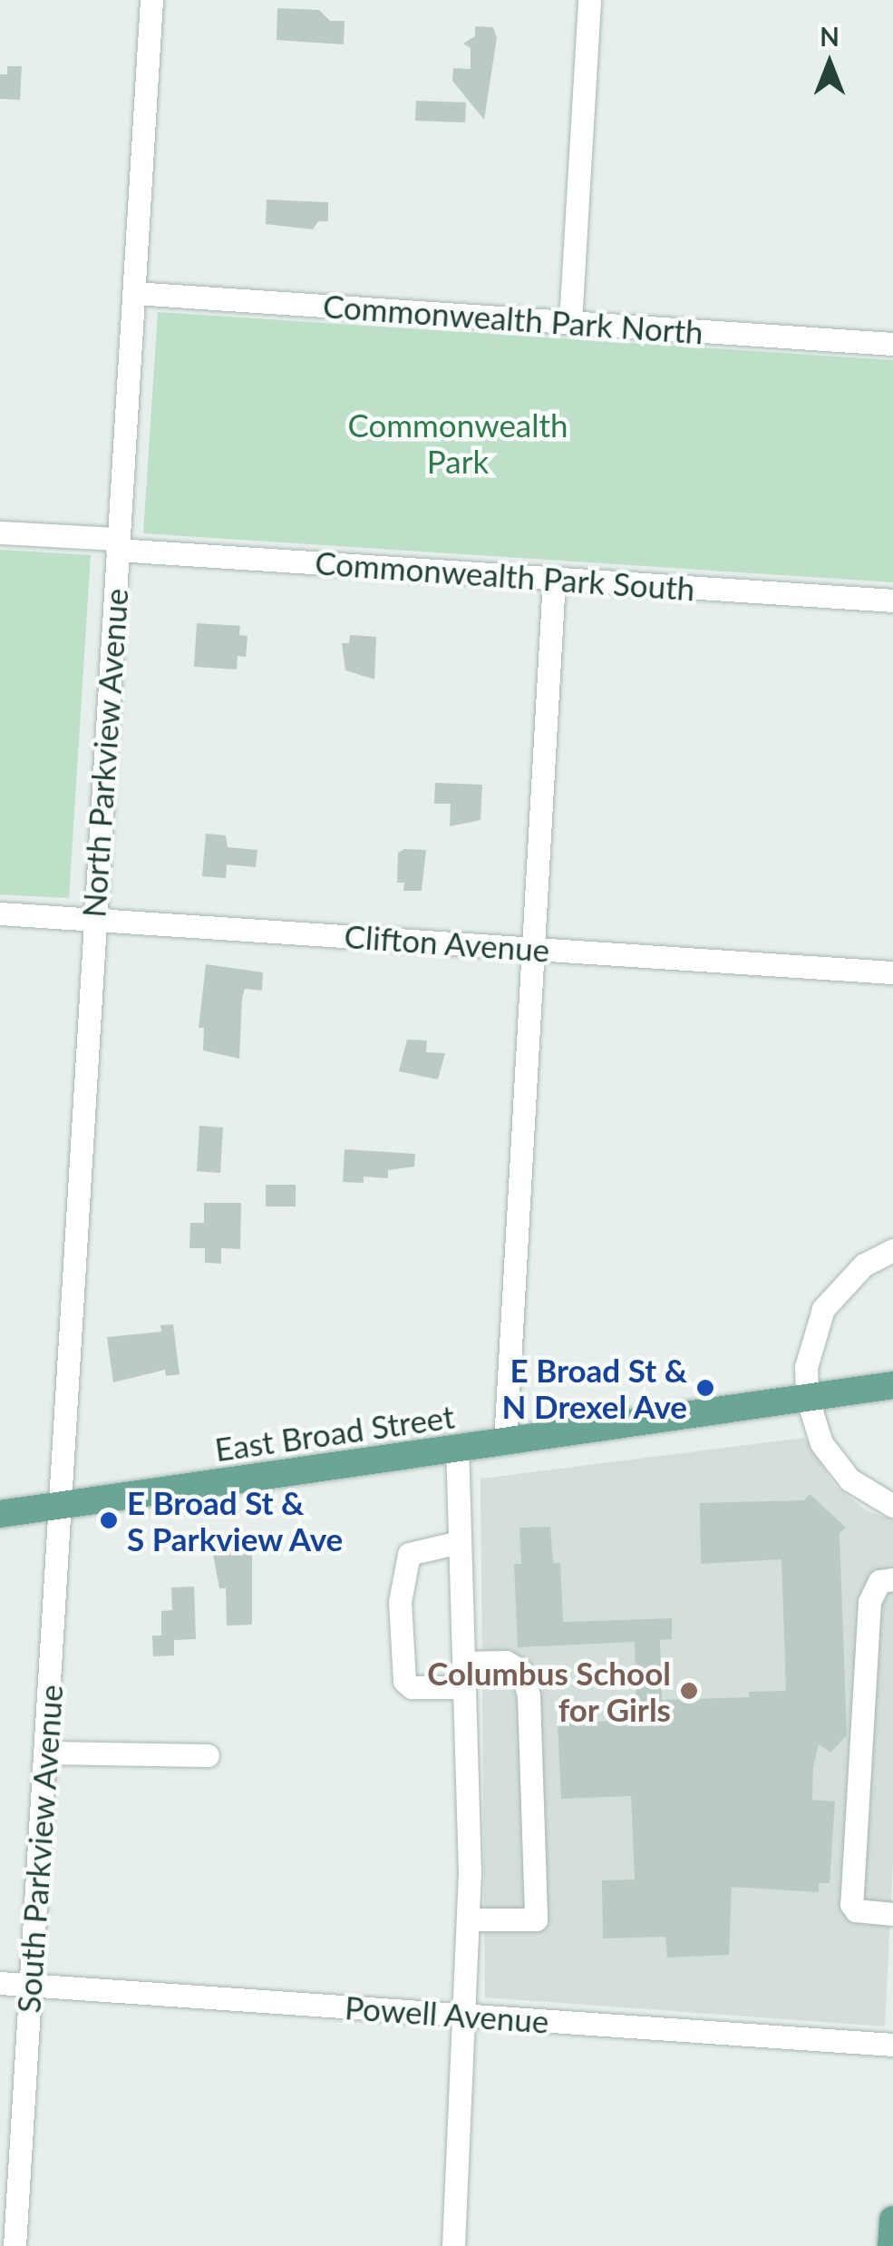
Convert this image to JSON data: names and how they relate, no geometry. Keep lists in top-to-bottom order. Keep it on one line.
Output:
{"streets":{"main road":["East Broad Street"],"street":["Commonwealth Park North","Commonwealth Park South","North Parkview Avenue","Clifton Avenue","South Parkview Avenue","Powell Avenue"]},"crossings":[["Commonwealth Park North","North Parkview Avenue"],["Commonwealth Park South","North Parkview Avenue"],["North Parkview Avenue","Clifton Avenue"],["North Parkview Avenue","East Broad Street"],["North Parkview Avenue","South Parkview Avenue"],["East Broad Street","South Parkview Avenue"],["South Parkview Avenue","Powell Avenue"]],"parks":["Commonwealth Park"],"places":["E Broad St & N Drexel Ave","E Broad St & S Parkview Ave","Columbus School for Girls"],"north":"top"}
